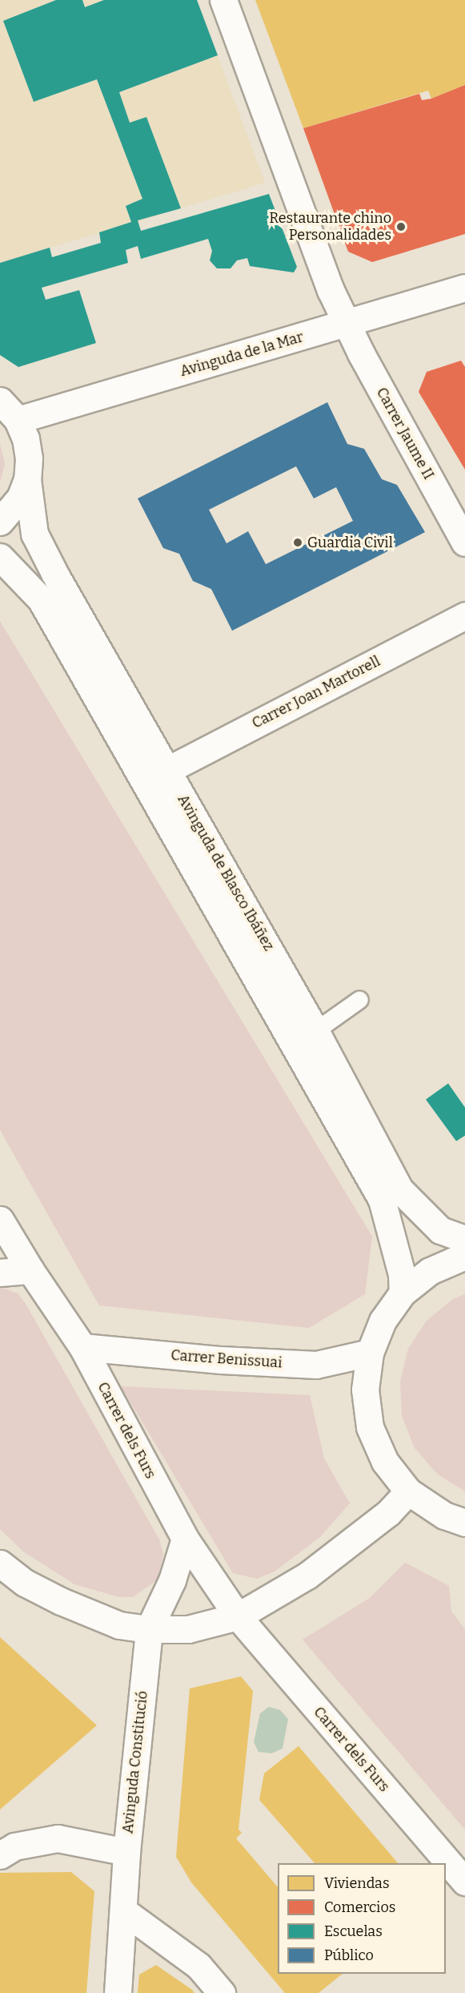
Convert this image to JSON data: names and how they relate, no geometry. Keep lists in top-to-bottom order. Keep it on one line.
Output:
{"streets":{"street":["Avinguda de la Mar","Carrer Jaume II","Carrer Joan Martorell","Avinguda de Blasco Ibáñez","Carrer Benissuai","Carrer dels Furs","Avinguda Constitució"]},"crossings":[["Avinguda de la Mar","Carrer Jaume II"],["Avinguda de la Mar","Avinguda de Blasco Ibáñez"],["Carrer Joan Martorell","Avinguda de Blasco Ibáñez"],["Carrer Benissuai","Carrer dels Furs"],["Carrer dels Furs","Avinguda Constitució"]],"places":["Restaurante chino Personalidades","Guardia Civil"],"legend":["Viviendas","Comercios","Escuelas","Público"]}
